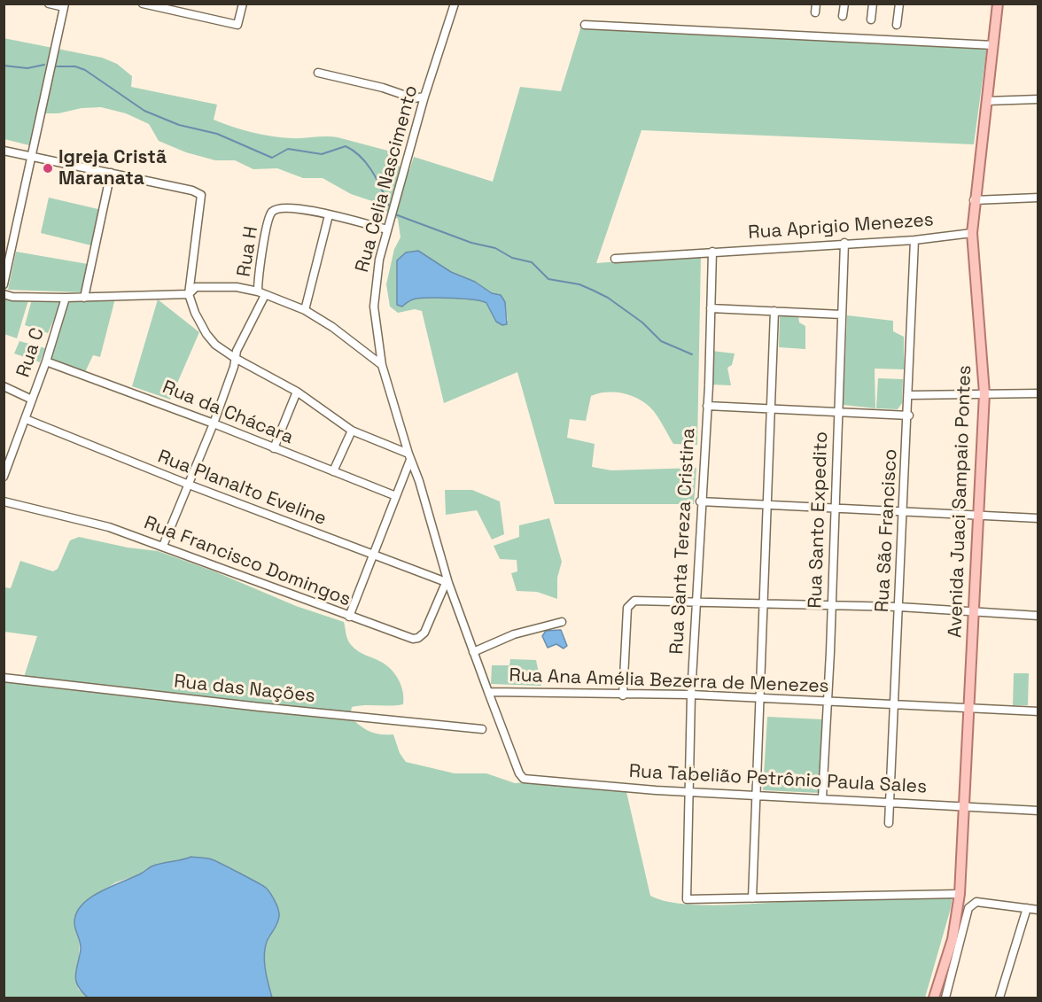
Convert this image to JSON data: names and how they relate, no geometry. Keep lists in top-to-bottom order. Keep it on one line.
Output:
{"streets":{"main road":["Avenida Juaci Sampaio Pontes"],"street":["Rua Celia Nascimento","Rua Aprigio Menezes","Rua H","Rua C","Rua da Chácara","Rua Planalto Eveline","Rua Santo Expedito","Rua São Francisco","Rua Santa Tereza Cristina","Rua Francisco Domingos","Rua Ana Amélia Bezerra de Menezes","Rua das Nações","Rua Tabelião Petrônio Paula Sales"]},"crossings":[["Rua Celia Nascimento","Rua Ana Amélia Bezerra de Menezes"],["Rua Aprigio Menezes","Avenida Juaci Sampaio Pontes"],["Rua Aprigio Menezes","Rua Santo Expedito"],["Rua Aprigio Menezes","Rua São Francisco"],["Rua Aprigio Menezes","Rua Santa Tereza Cristina"],["Rua H","Rua da Chácara"],["Rua H","Rua Planalto Eveline"],["Rua H","Rua Francisco Domingos"],["Rua C","Rua da Chácara"],["Rua C","Rua Planalto Eveline"],["Rua Planalto Eveline","Rua Francisco Domingos"],["Rua Planalto Eveline","Rua Ana Amélia Bezerra de Menezes"],["Avenida Juaci Sampaio Pontes","Rua Ana Amélia Bezerra de Menezes"],["Avenida Juaci Sampaio Pontes","Rua Tabelião Petrônio Paula Sales"],["Rua Santo Expedito","Rua Ana Amélia Bezerra de Menezes"],["Rua Santo Expedito","Rua Tabelião Petrônio Paula Sales"],["Rua São Francisco","Rua Ana Amélia Bezerra de Menezes"],["Rua São Francisco","Rua Tabelião Petrônio Paula Sales"],["Rua Santa Tereza Cristina","Rua Ana Amélia Bezerra de Menezes"],["Rua Santa Tereza Cristina","Rua Tabelião Petrônio Paula Sales"],["Rua Francisco Domingos","Rua Ana Amélia Bezerra de Menezes"],["Rua Ana Amélia Bezerra de Menezes","Rua Tabelião Petrônio Paula Sales"]],"places":["Igreja Cristã Maranata"]}
